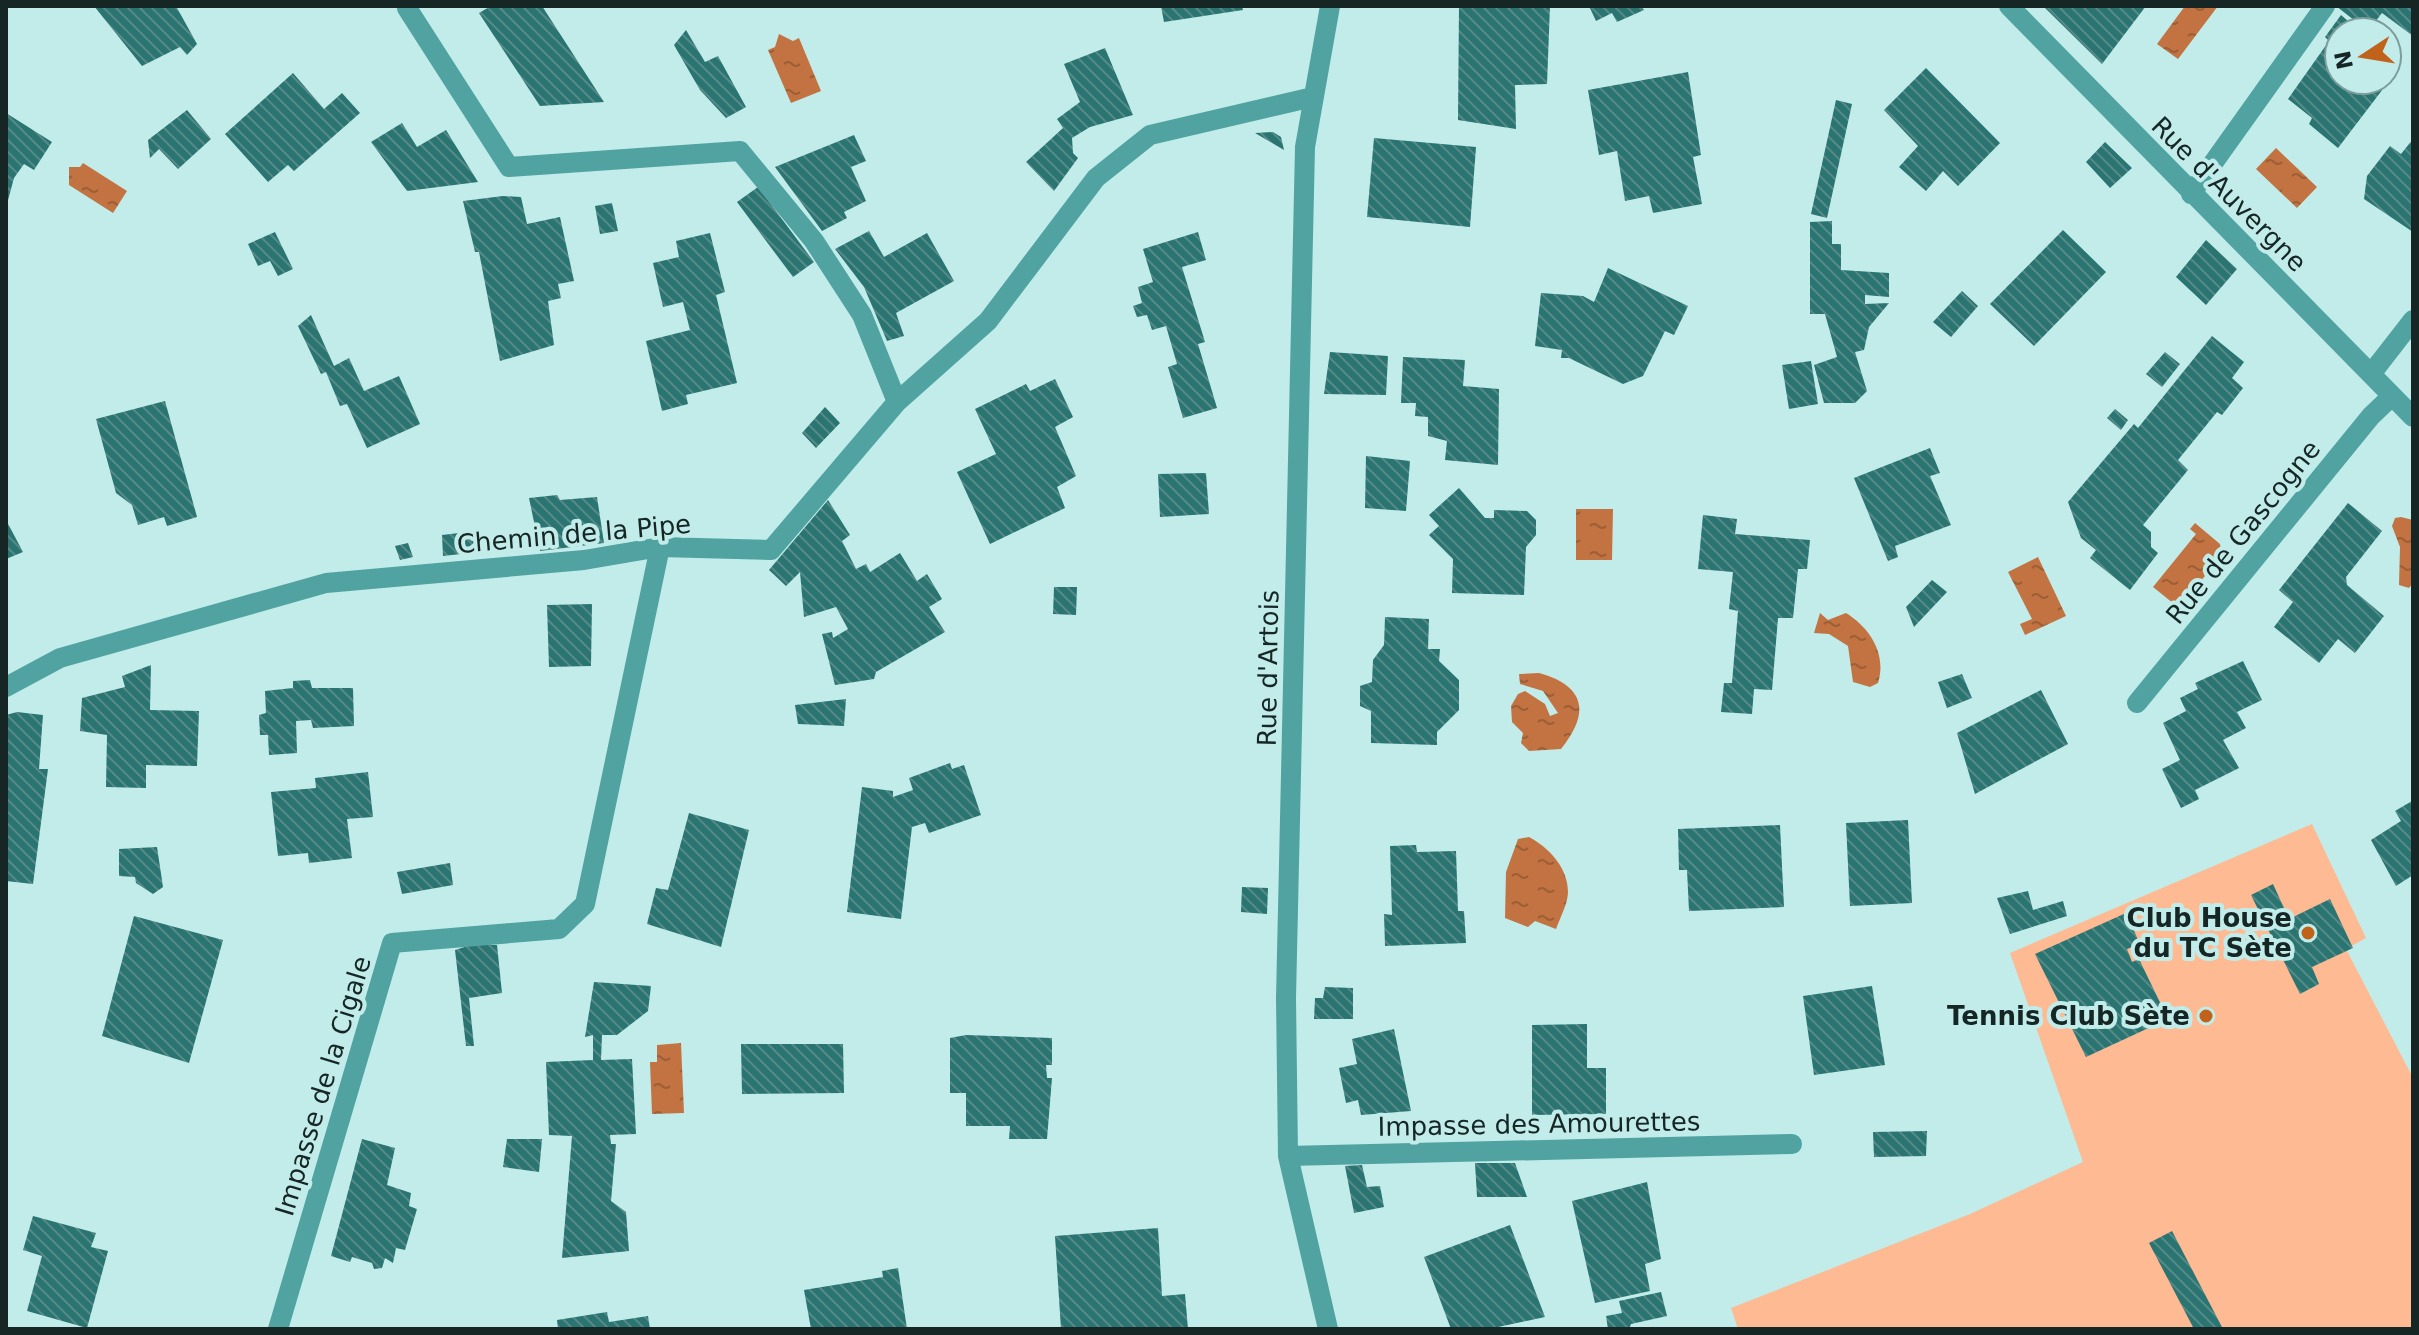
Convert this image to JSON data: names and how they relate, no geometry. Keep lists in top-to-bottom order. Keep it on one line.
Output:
{"streets":{"street":["Rue d'Auvergne","Rue de Gascogne","Chemin de la Pipe","Rue d'Artois","Impasse de la Cigale","Impasse des Amourettes"]},"crossings":[["Rue d'Auvergne","Rue de Gascogne"],["Chemin de la Pipe","Rue d'Artois"],["Chemin de la Pipe","Impasse de la Cigale"],["Rue d'Artois","Impasse des Amourettes"]],"places":["Club House du TC Sète","Tennis Club Sète"],"north":"left"}
